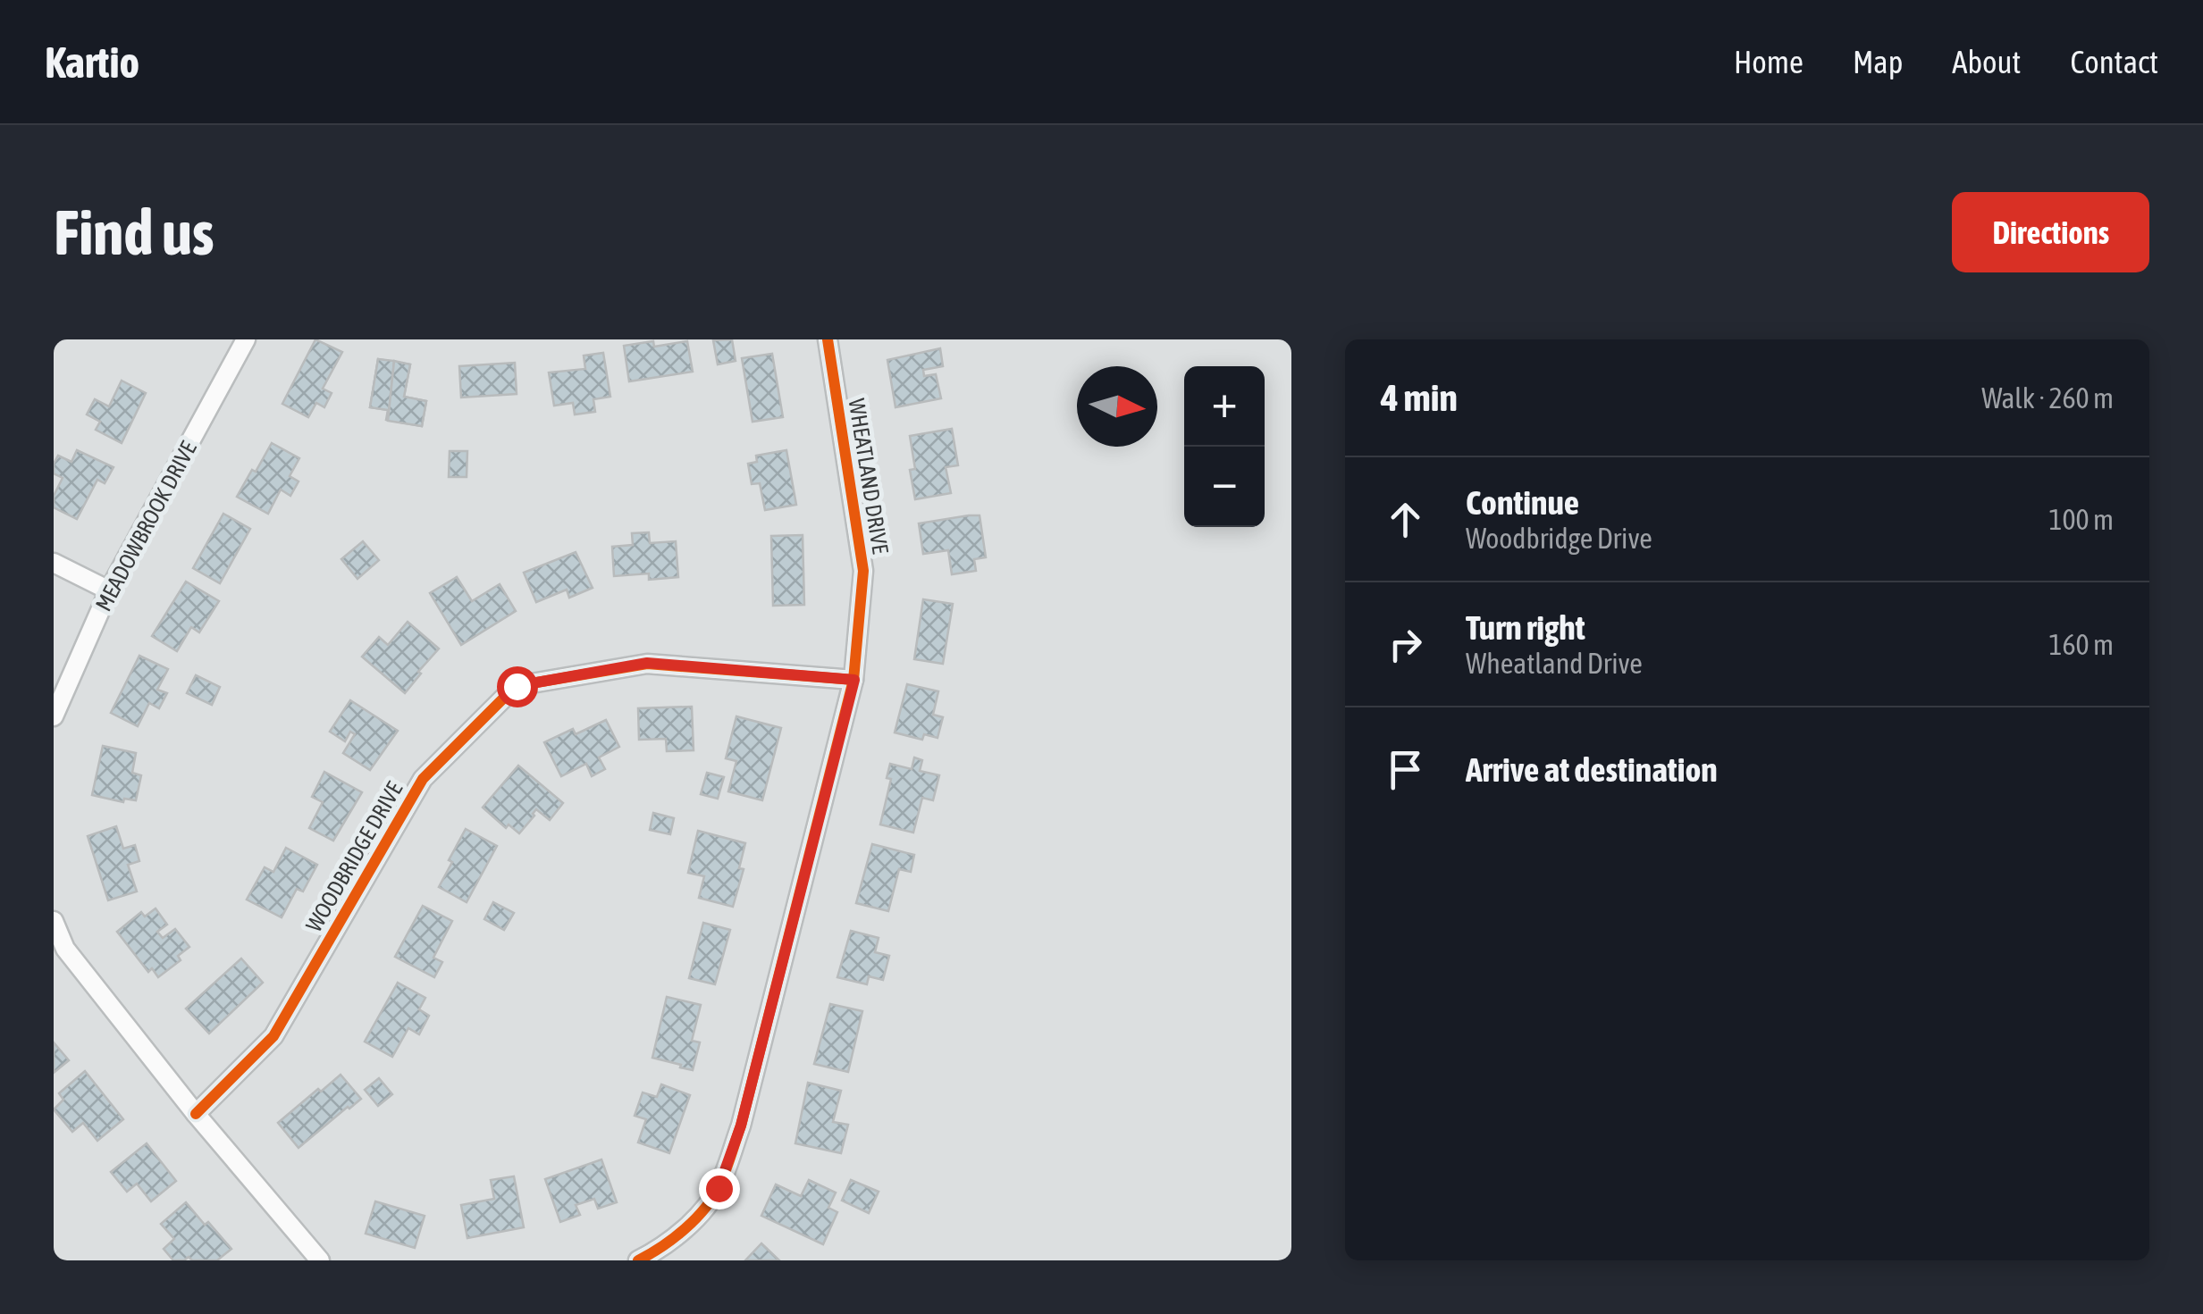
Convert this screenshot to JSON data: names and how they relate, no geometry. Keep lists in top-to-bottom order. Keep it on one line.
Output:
{"streets":{"street":["WHEATLAND DRIVE","MEADOWBROOK DRIVE","WOODBRIDGE DRIVE"]},"crossings":[["WHEATLAND DRIVE","WOODBRIDGE DRIVE"]],"north":"right","page":{"header":"Kartio","nav":["Home","Map","About","Contact"],"buttons":"Directions","title":"Find us","heading":["4 min","Walk · 260 m"],"map_buttons":["+","−"],"list":[["Continue","Woodbridge Drive","100 m"],["Turn right","Wheatland Drive","160 m"],"Arrive at destination"]}}
